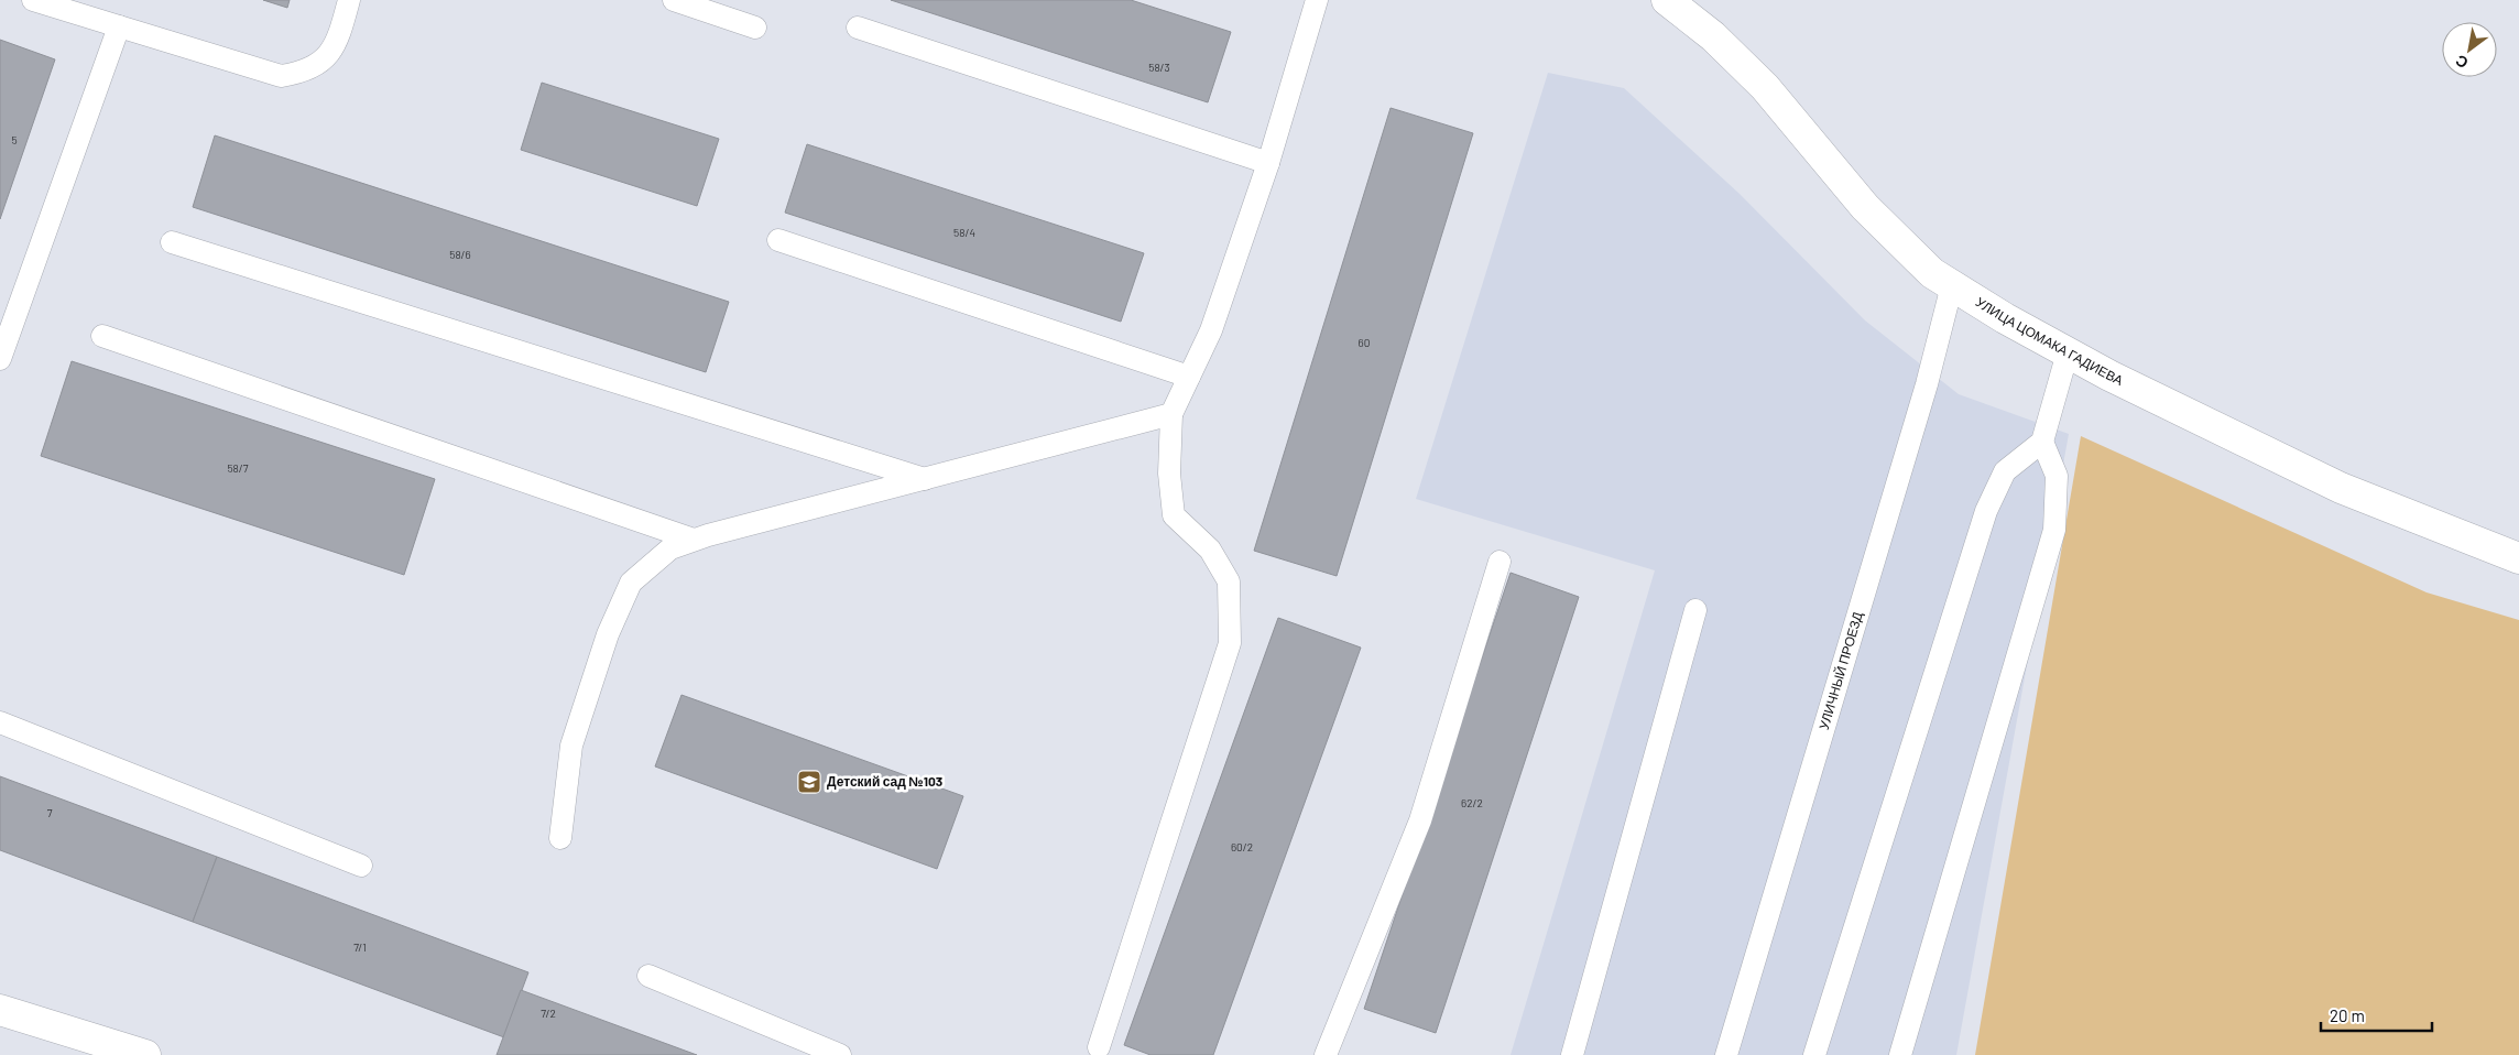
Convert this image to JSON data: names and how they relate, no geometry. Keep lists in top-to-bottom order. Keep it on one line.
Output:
{"streets":{"main road":["УЛИЦА ЦОМАКА ГАДИЕВА"],"lane":["УЛИЧНЫЙ ПРОЕЗД"]},"crossings":[["УЛИЦА ЦОМАКА ГАДИЕВА","УЛИЧНЫЙ ПРОЕЗД"]],"places":{"school or university":["Детский сад №103"]},"house_numbers":["58/3","5","58/4","58/6","60","58/7","62/2","7","60/2","7/1","7/2"],"scale_bar":"20 m","north":"bottom left"}
